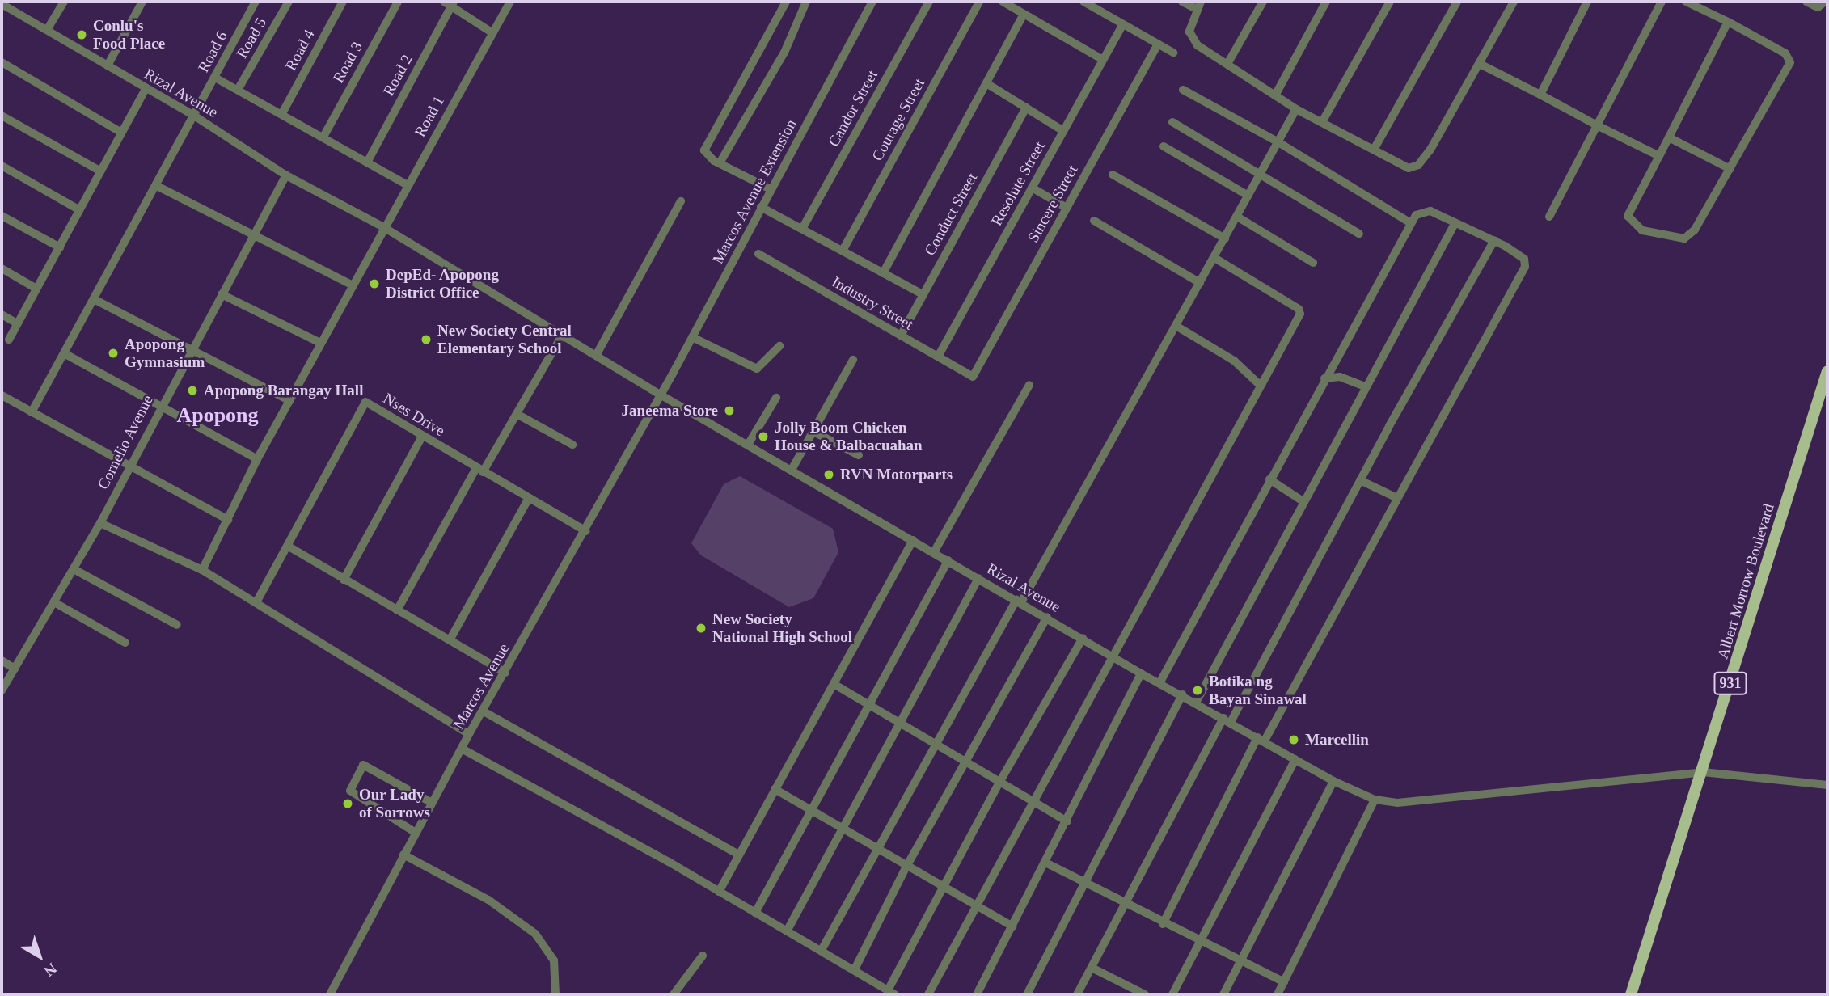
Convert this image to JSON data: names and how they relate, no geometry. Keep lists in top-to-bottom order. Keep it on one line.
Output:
{"streets":{"main road":["Albert Morrow Boulevard","931"],"street":["Road 5","Road 4","Road 6","Road 3","Road 2","Rizal Avenue","Candor Street","Road 1","Courage Street","Resolute Street","Marcos Avenue Extension","Sincere Street","Conduct Street","Industry Street","Nses Drive","Cornelio Avenue","Marcos Avenue"]},"crossings":[["Road 6","Rizal Avenue"],["Rizal Avenue","Road 1"],["Rizal Avenue","Marcos Avenue Extension"],["Rizal Avenue","Cornelio Avenue"],["Rizal Avenue","Albert Morrow Boulevard"],["Rizal Avenue","Marcos Avenue"],["Resolute Street","Industry Street"],["Marcos Avenue Extension","Marcos Avenue"],["Sincere Street","Industry Street"],["Conduct Street","Industry Street"],["Nses Drive","Marcos Avenue"]],"districts":["Apopong"],"places":["Conlu's Food Place","DepEd- Apopong District Office","New Society Central Elementary School","Apopong Gymnasium","Apopong Barangay Hall","Janeema Store","Jolly Boom Chicken House & Balbacuahan","RVN Motorparts","New Society National High School","Botika ng Bayan Sinawal","Marcellin","Our Lady of Sorrows"],"north":"bottom right"}
